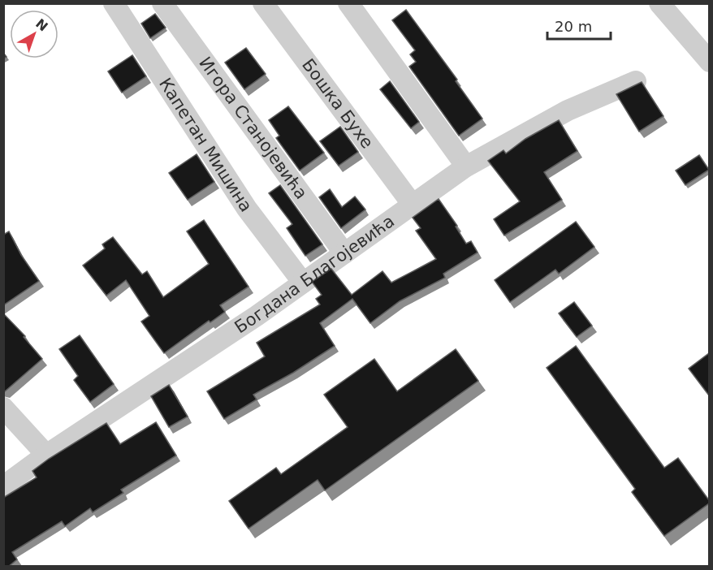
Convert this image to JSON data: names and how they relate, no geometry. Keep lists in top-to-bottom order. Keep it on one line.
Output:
{"streets":{"street":["Бошка Бухе","Игора Станојевића","Капетан Мишина","Богдана Благојевића"]},"crossings":[["Бошка Бухе","Богдана Благојевића"],["Игора Станојевића","Богдана Благојевића"],["Капетан Мишина","Богдана Благојевића"]],"scale_bar":"20 m","north":"top right"}
